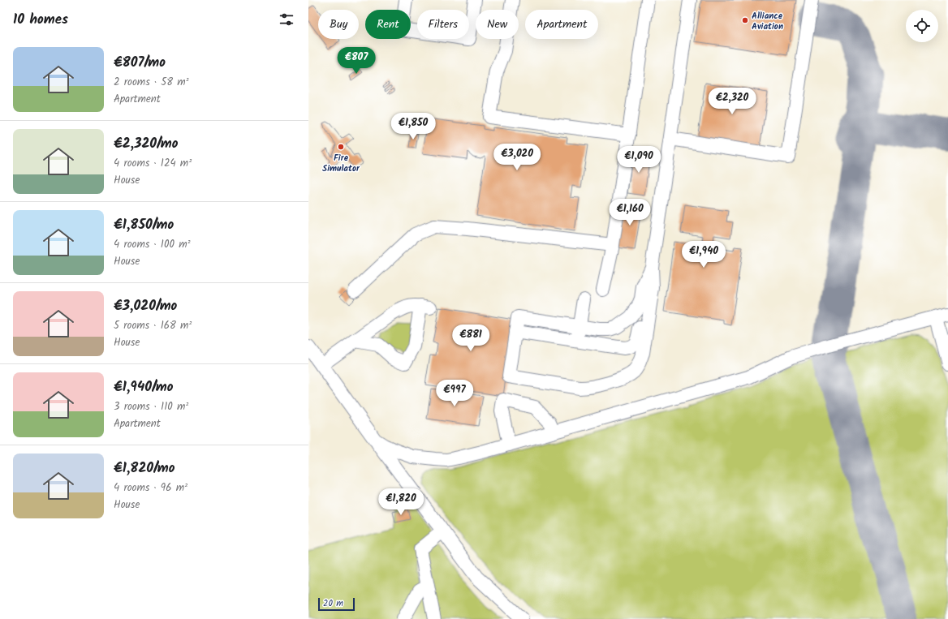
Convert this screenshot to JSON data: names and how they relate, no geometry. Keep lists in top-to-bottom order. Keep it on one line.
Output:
{"places":["Alliance Aviation","Fire Simulator"],"scale_bar":"20 m","page":{"heading":"10 homes","chip":["Buy","Rent","Filters","New","Apartment"],"list":[{"name":"€807/mo","note":"2 rooms · 58 m² · Apartment"},{"name":"€2,320/mo","note":"4 rooms · 124 m² · House"},{"name":"€1,850/mo","note":"4 rooms · 100 m² · House"},{"name":"€3,020/mo","note":"5 rooms · 168 m² · House"},{"name":"€1,940/mo","note":"3 rooms · 110 m² · Apartment"},{"name":"€1,820/mo","note":"4 rooms · 96 m² · House"}],"price":["€807","€2,320","€1,850","€3,020","€1,090","€1,160","€1,940","€881","€997","€1,820"],"scale":"20 m"}}
